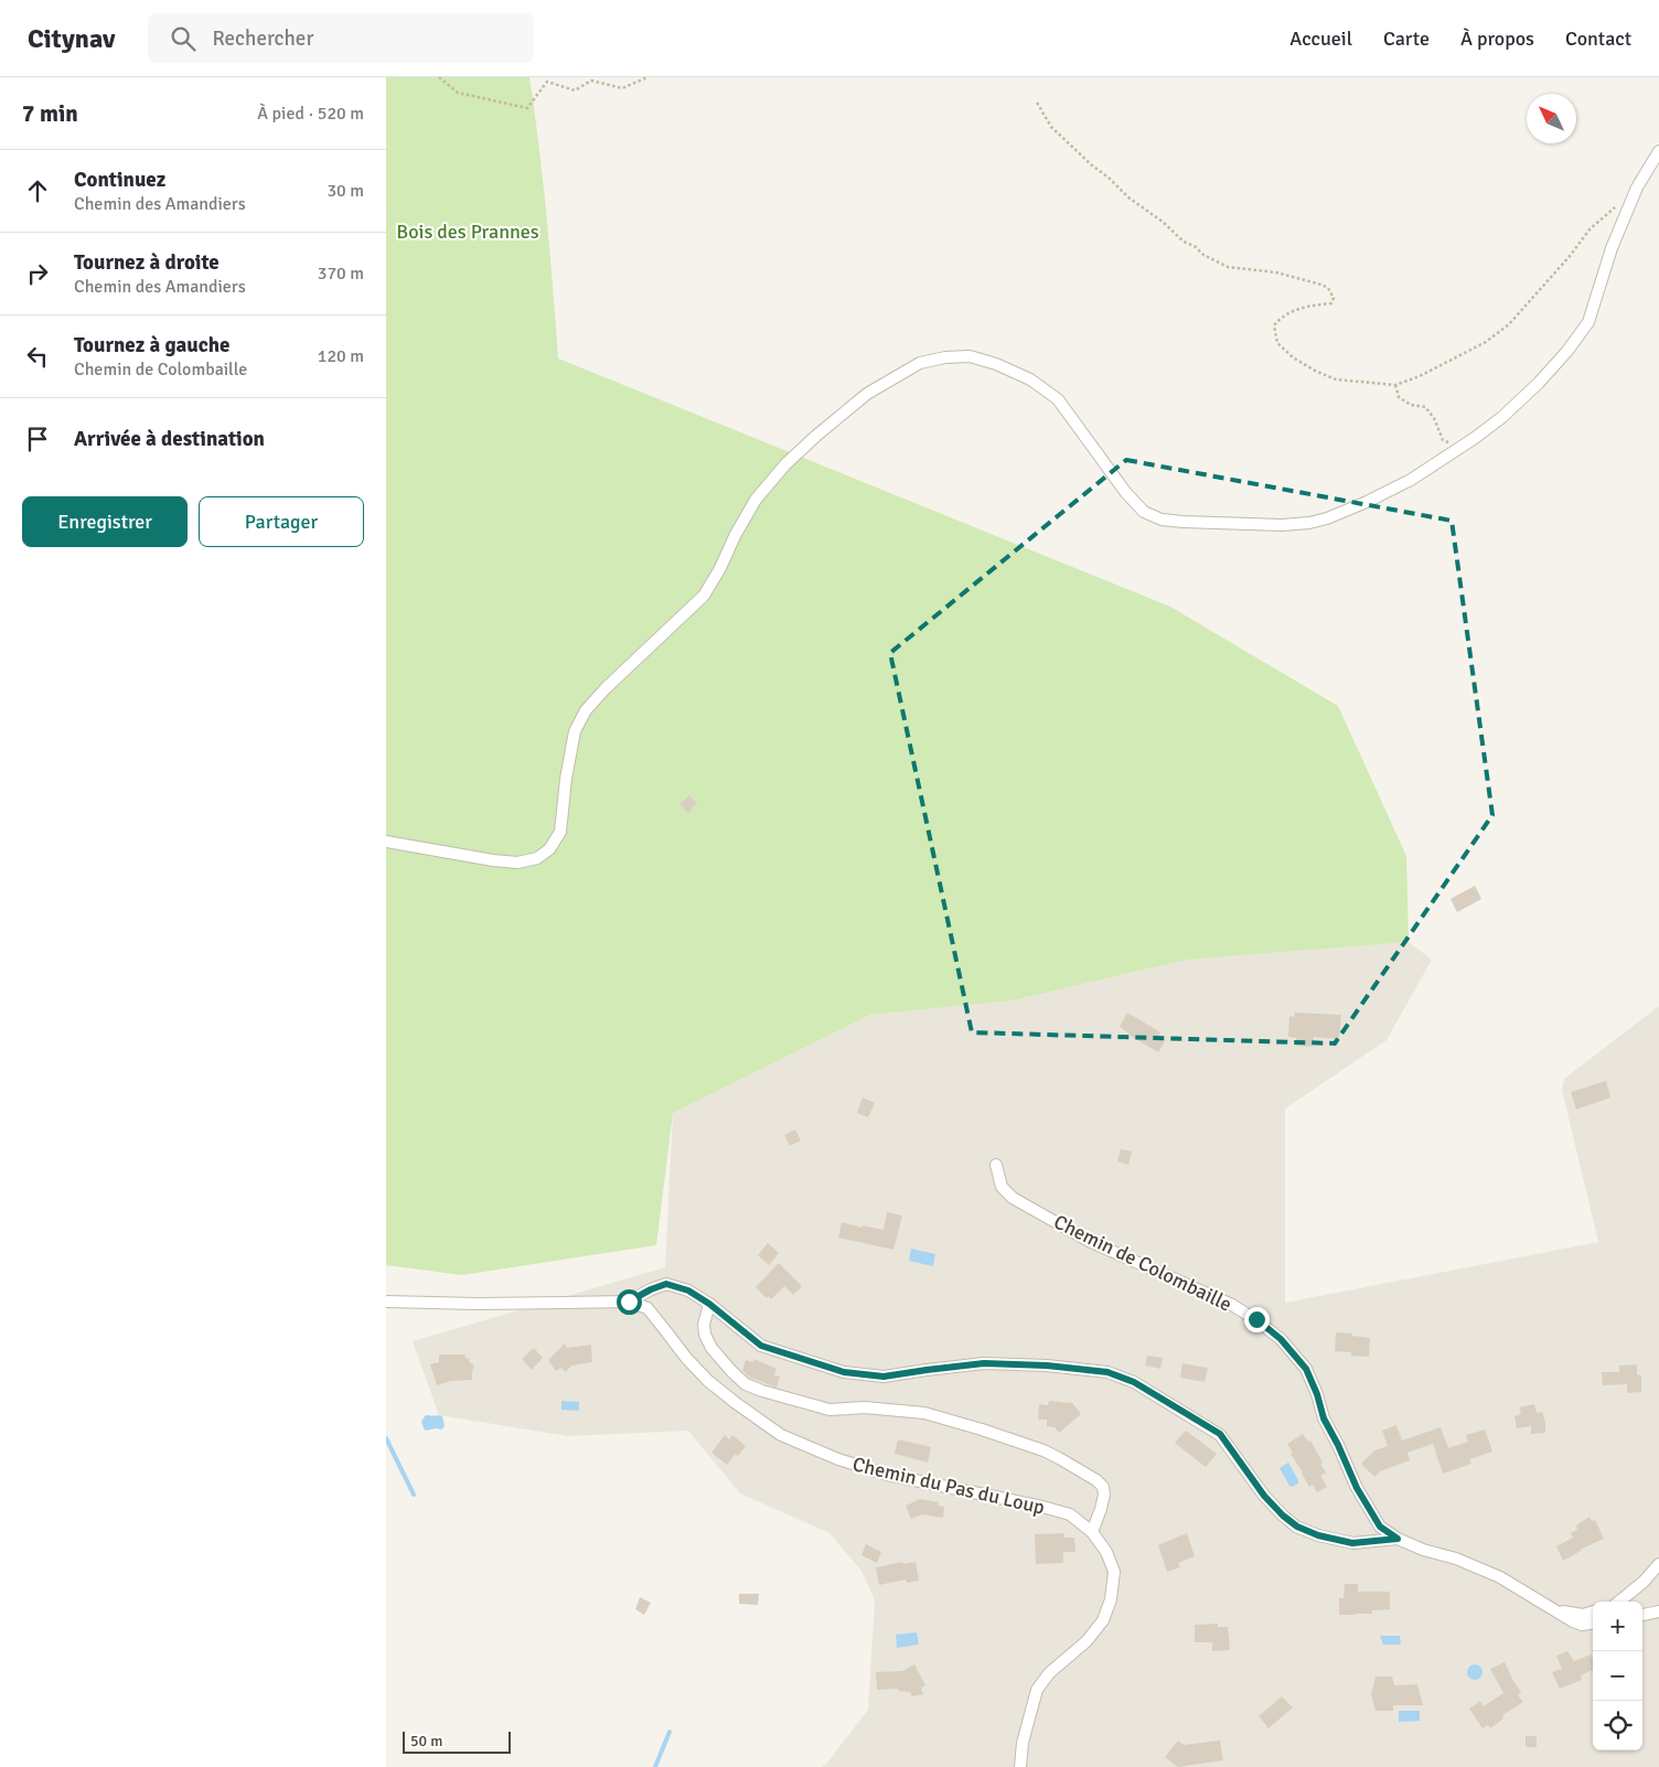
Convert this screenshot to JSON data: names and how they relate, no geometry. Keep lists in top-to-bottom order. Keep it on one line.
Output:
{"streets":{"street":["Chemin de Colombaille","Chemin du Pas du Loup"]},"parks":["Bois des Prannes"],"scale_bar":"50 m","north":"top left","page":{"header":"Citynav","search":"Rechercher","nav":["Accueil","Carte","À propos","Contact"],"heading":["7 min","À pied · 520 m"],"list":[["Continuez","Chemin des Amandiers","30 m"],["Tournez à droite","Chemin des Amandiers","370 m"],["Tournez à gauche","Chemin de Colombaille","120 m"],"Arrivée à destination"],"buttons":["Enregistrer","Partager"],"map_buttons":["+","−"],"scale":"50 m"}}
